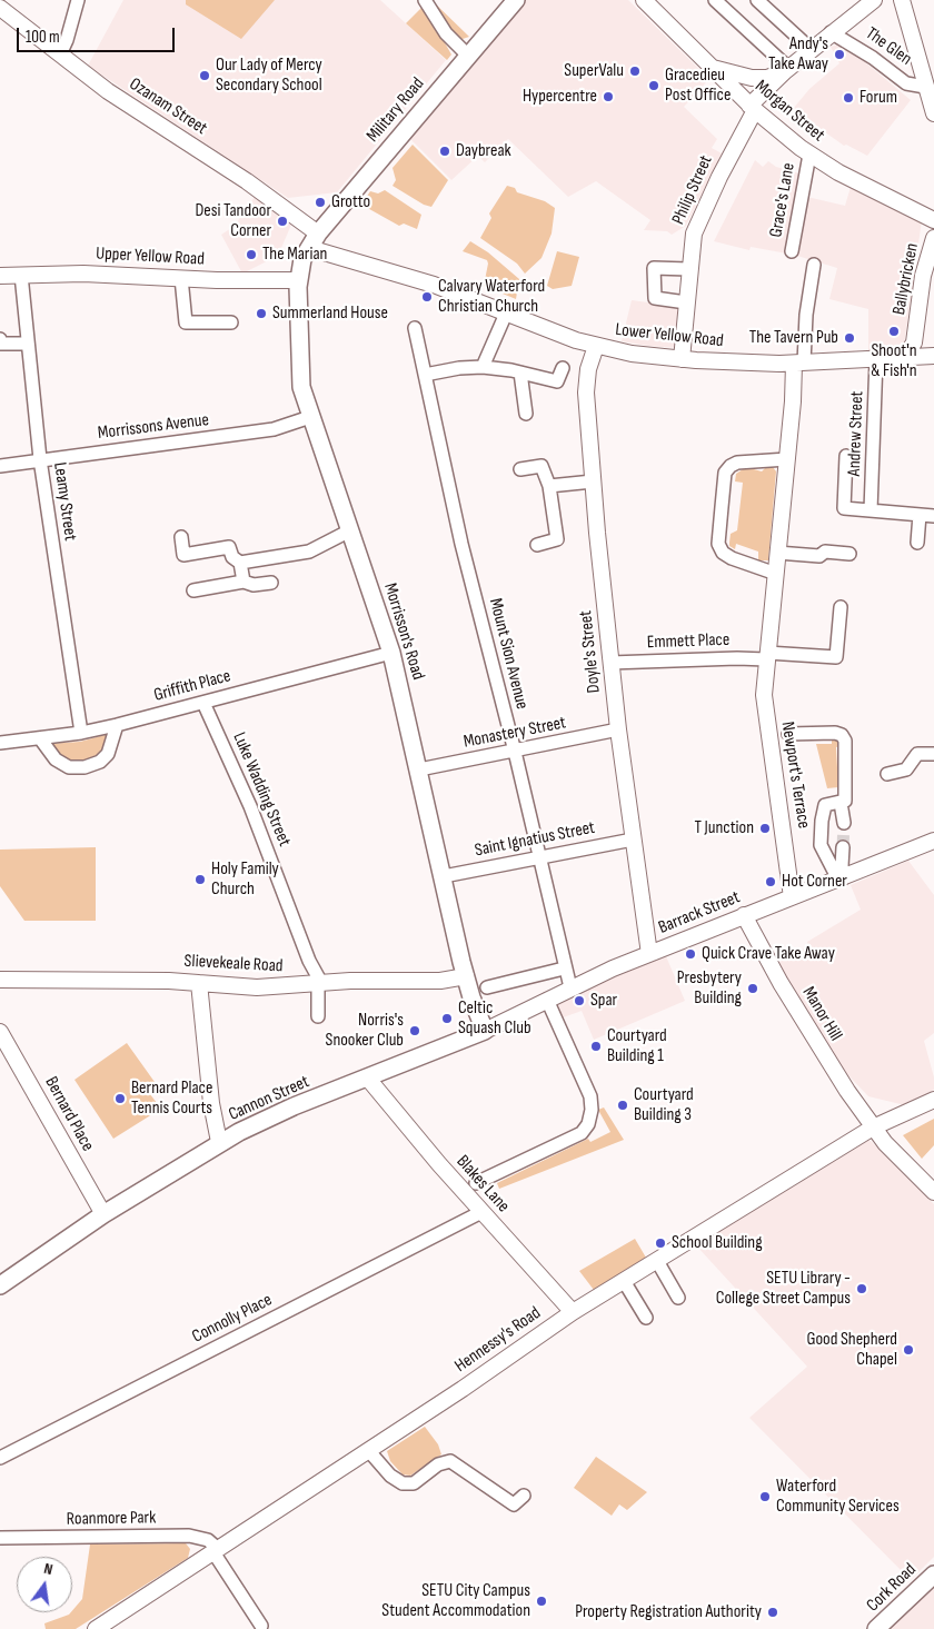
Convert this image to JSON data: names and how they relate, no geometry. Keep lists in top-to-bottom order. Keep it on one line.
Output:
{"streets":{"main road":["Military Road","Morrisson's Road","Cannon Street","Cork Road"],"street":["The Glen","Ozanam Street","Morgan Street","Philip Street","Grace's Lane","Upper Yellow Road","Ballybricken","Lower Yellow Road","Morrissons Avenue","Andrew Street","Leamy Street","Emmett Place","Doyle's Street","Mount Sion Avenue","Griffith Place","Monastery Street","Newport's Terrace","Luke Wadding Street","Saint Ignatius Street","Barrack Street","Slievekeale Road","Manor Hill","Bernard Place","Blakes Lane","Connolly Place","Hennessy's Road","Roanmore Park"]},"crossings":[["The Glen","Morgan Street"],["The Glen","Philip Street"],["Ozanam Street","Military Road"],["Military Road","Lower Yellow Road"],["Military Road","Morrisson's Road"],["Morgan Street","Philip Street"],["Morgan Street","Grace's Lane"],["Philip Street","Lower Yellow Road"],["Upper Yellow Road","Leamy Street"],["Upper Yellow Road","Morrisson's Road"],["Lower Yellow Road","Andrew Street"],["Lower Yellow Road","Morrisson's Road"],["Lower Yellow Road","Doyle's Street"],["Lower Yellow Road","Newport's Terrace"],["Morrissons Avenue","Leamy Street"],["Morrissons Avenue","Morrisson's Road"],["Leamy Street","Griffith Place"],["Morrisson's Road","Griffith Place"],["Morrisson's Road","Monastery Street"],["Morrisson's Road","Saint Ignatius Street"],["Morrisson's Road","Barrack Street"],["Morrisson's Road","Slievekeale Road"],["Morrisson's Road","Cannon Street"],["Emmett Place","Doyle's Street"],["Emmett Place","Newport's Terrace"],["Doyle's Street","Monastery Street"],["Doyle's Street","Saint Ignatius Street"],["Doyle's Street","Barrack Street"],["Mount Sion Avenue","Monastery Street"],["Mount Sion Avenue","Saint Ignatius Street"],["Mount Sion Avenue","Barrack Street"],["Griffith Place","Luke Wadding Street"],["Newport's Terrace","Barrack Street"],["Luke Wadding Street","Slievekeale Road"],["Barrack Street","Manor Hill"],["Barrack Street","Cannon Street"],["Manor Hill","Hennessy's Road"],["Cannon Street","Bernard Place"],["Cannon Street","Blakes Lane"],["Blakes Lane","Connolly Place"],["Blakes Lane","Hennessy's Road"],["Hennessy's Road","Roanmore Park"]],"places":["Andy's Take Away","SuperValu","Our Lady of Mercy Secondary School","Gracedieu Post Office","Hypercentre","Forum","Daybreak","Grotto","Desi Tandoor Corner","The Marian","Calvary Waterford Christian Church","Summerland House","Shoot'n & Fish'n","The Tavern Pub","T Junction","Holy Family Church","Hot Corner","Quick Crave Take Away","Presbytery Building","Spar","Celtic Squash Club","Norris's Snooker Club","Courtyard Building 1","Bernard Place Tennis Courts","Courtyard Building 3","School Building","SETU Library - College Street Campus","Good Shepherd Chapel","Waterford Community Services","SETU City Campus Student Accommodation","Property Registration Authority"],"scale_bar":"100 m","north":"top"}
